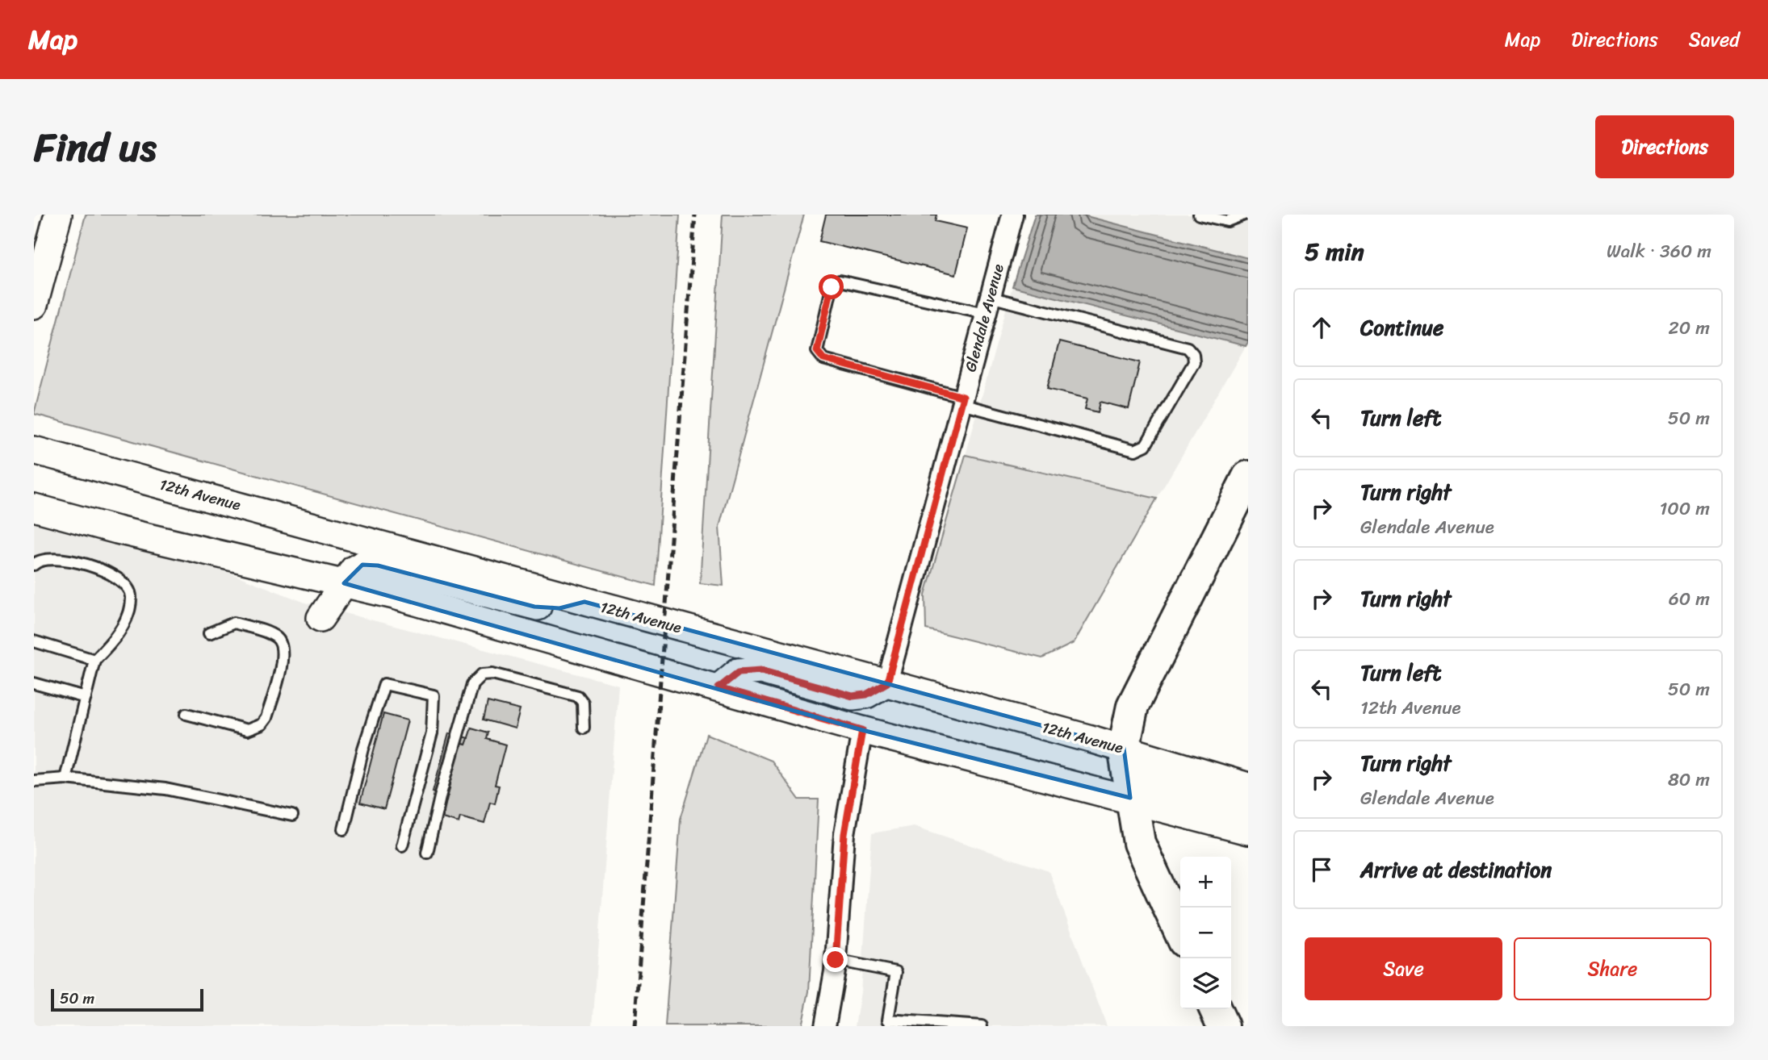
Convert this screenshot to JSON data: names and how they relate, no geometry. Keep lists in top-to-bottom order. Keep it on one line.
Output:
{"streets":{"main road":["12th Avenue"],"street":["Glendale Avenue"]},"crossings":[["Glendale Avenue","12th Avenue"]],"scale_bar":"50 m","page":{"header":"Map","nav":["Map","Directions","Saved"],"title":"Find us","buttons":["Directions",["Save","Share"]],"heading":["5 min","Walk · 360 m"],"list":[["Continue","20 m"],["Turn left","50 m"],["Turn right","Glendale Avenue","100 m"],["Turn right","60 m"],["Turn left","12th Avenue","50 m"],["Turn right","Glendale Avenue","80 m"],"Arrive at destination"],"map_buttons":["+","−"],"scale":"50 m"}}
